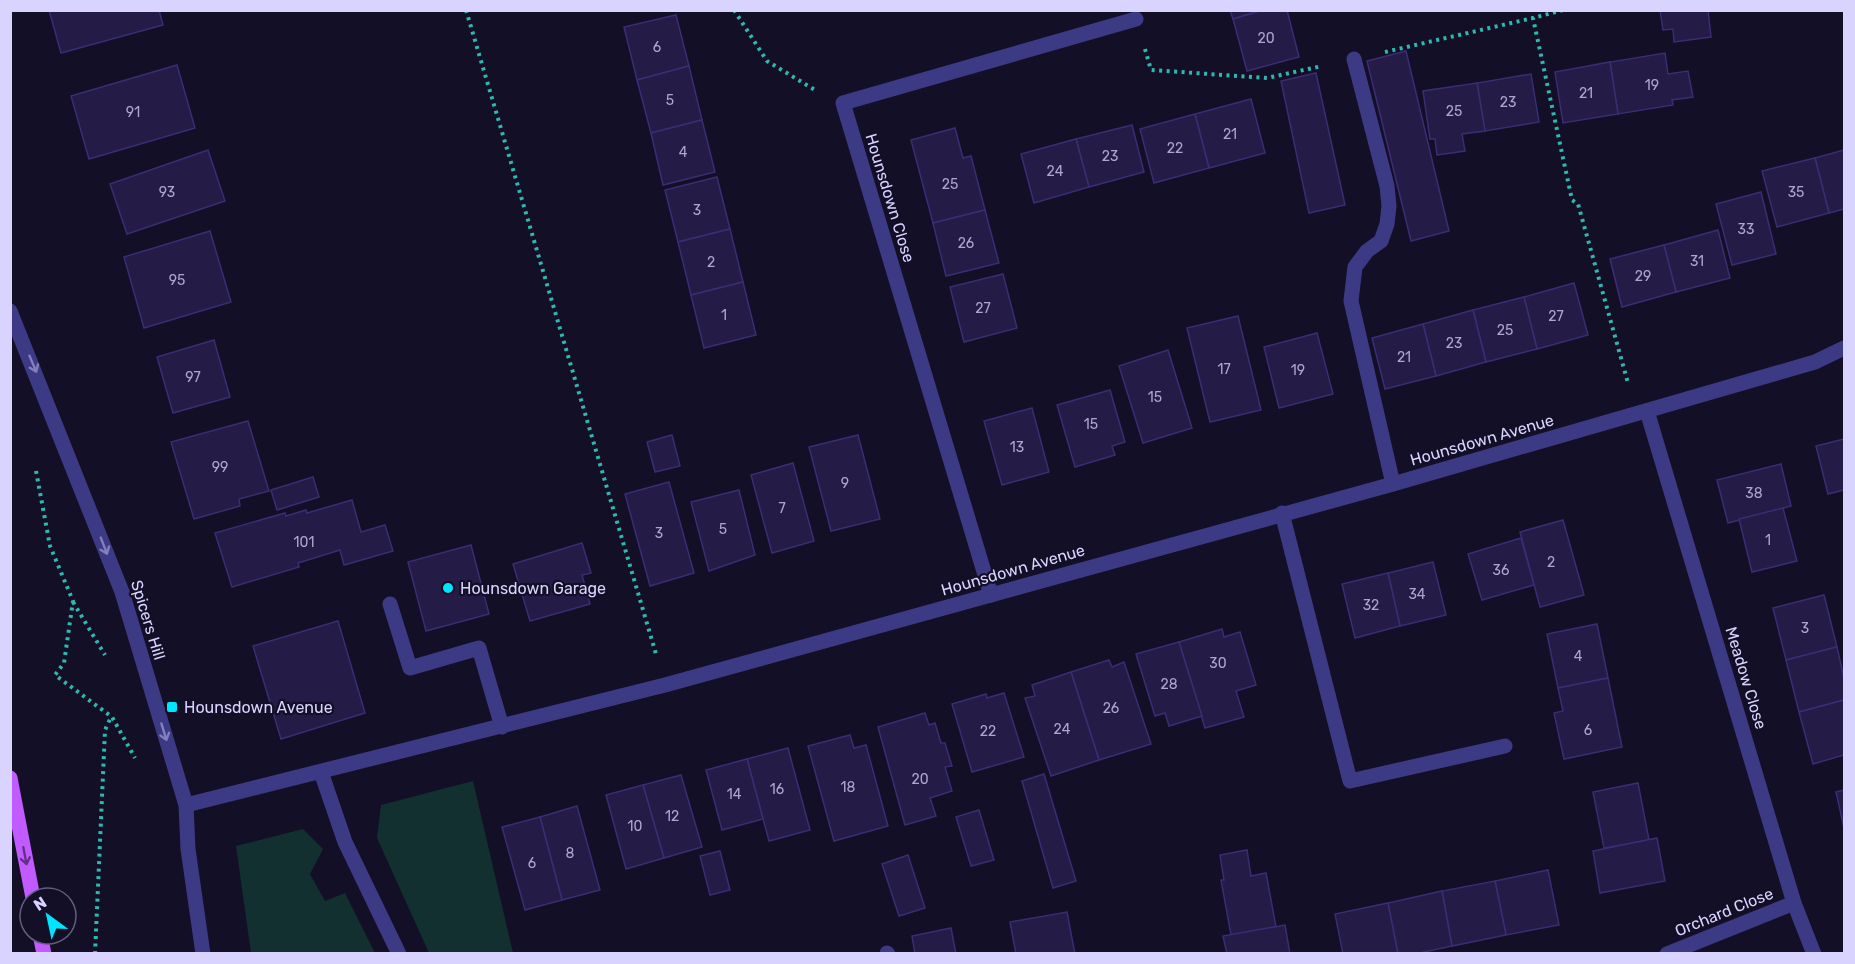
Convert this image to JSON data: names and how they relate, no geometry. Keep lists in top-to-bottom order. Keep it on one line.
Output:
{"streets":{"street":["Hounsdown Close","Hounsdown Avenue","Spicers Hill","Meadow Close","Orchard Close"]},"crossings":[["Hounsdown Close","Hounsdown Avenue"],["Hounsdown Avenue","Spicers Hill"],["Hounsdown Avenue","Meadow Close"],["Meadow Close","Orchard Close"]],"one_way":["Spicers Hill"],"places":{"other":["Hounsdown Garage"],"transit":["Hounsdown Avenue"]},"house_numbers":["20","6","19","21","5","23","25","91","21","22","4","23","24","25","93","35","3","33","26","31","2","29","95","27","1","27","25","23","21","17","19","97","15","15","13","99","9","38","7","5","3","1","101","2","36","34","32","3","4","30","28","26","24","6","22","20","18","16","14","12","10","8","6"],"north":"top left"}
